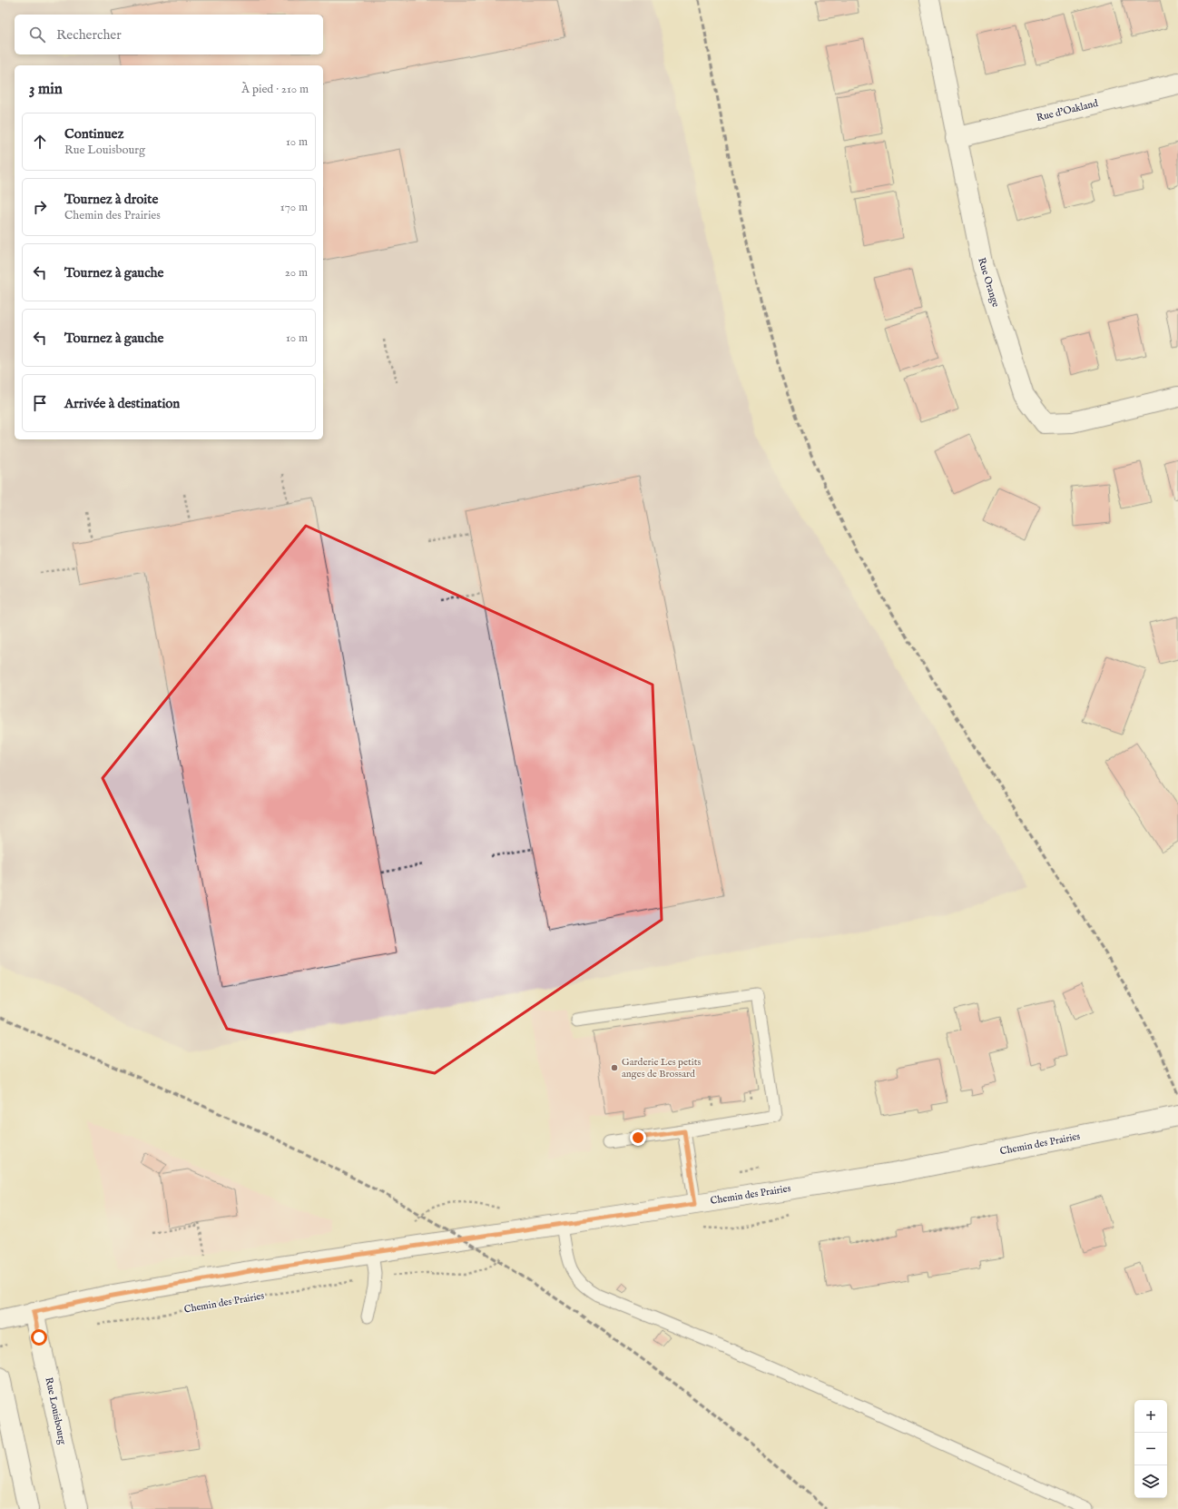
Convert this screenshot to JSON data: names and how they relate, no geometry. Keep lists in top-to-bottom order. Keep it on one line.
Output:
{"streets":{"street":["Rue d'Oakland","Rue Orange","Chemin des Prairies","Rue Louisbourg"]},"crossings":[["Rue d'Oakland","Rue Orange"],["Chemin des Prairies","Rue Louisbourg"]],"places":["Garderie Les petits anges de Brossard"],"page":{"search":"Rechercher","heading":["3 min","À pied · 210 m"],"list":[["Continuez","Rue Louisbourg","10 m"],["Tournez à droite","Chemin des Prairies","170 m"],["Tournez à gauche","20 m"],["Tournez à gauche","10 m"],"Arrivée à destination"],"map_buttons":["+","−"]}}
